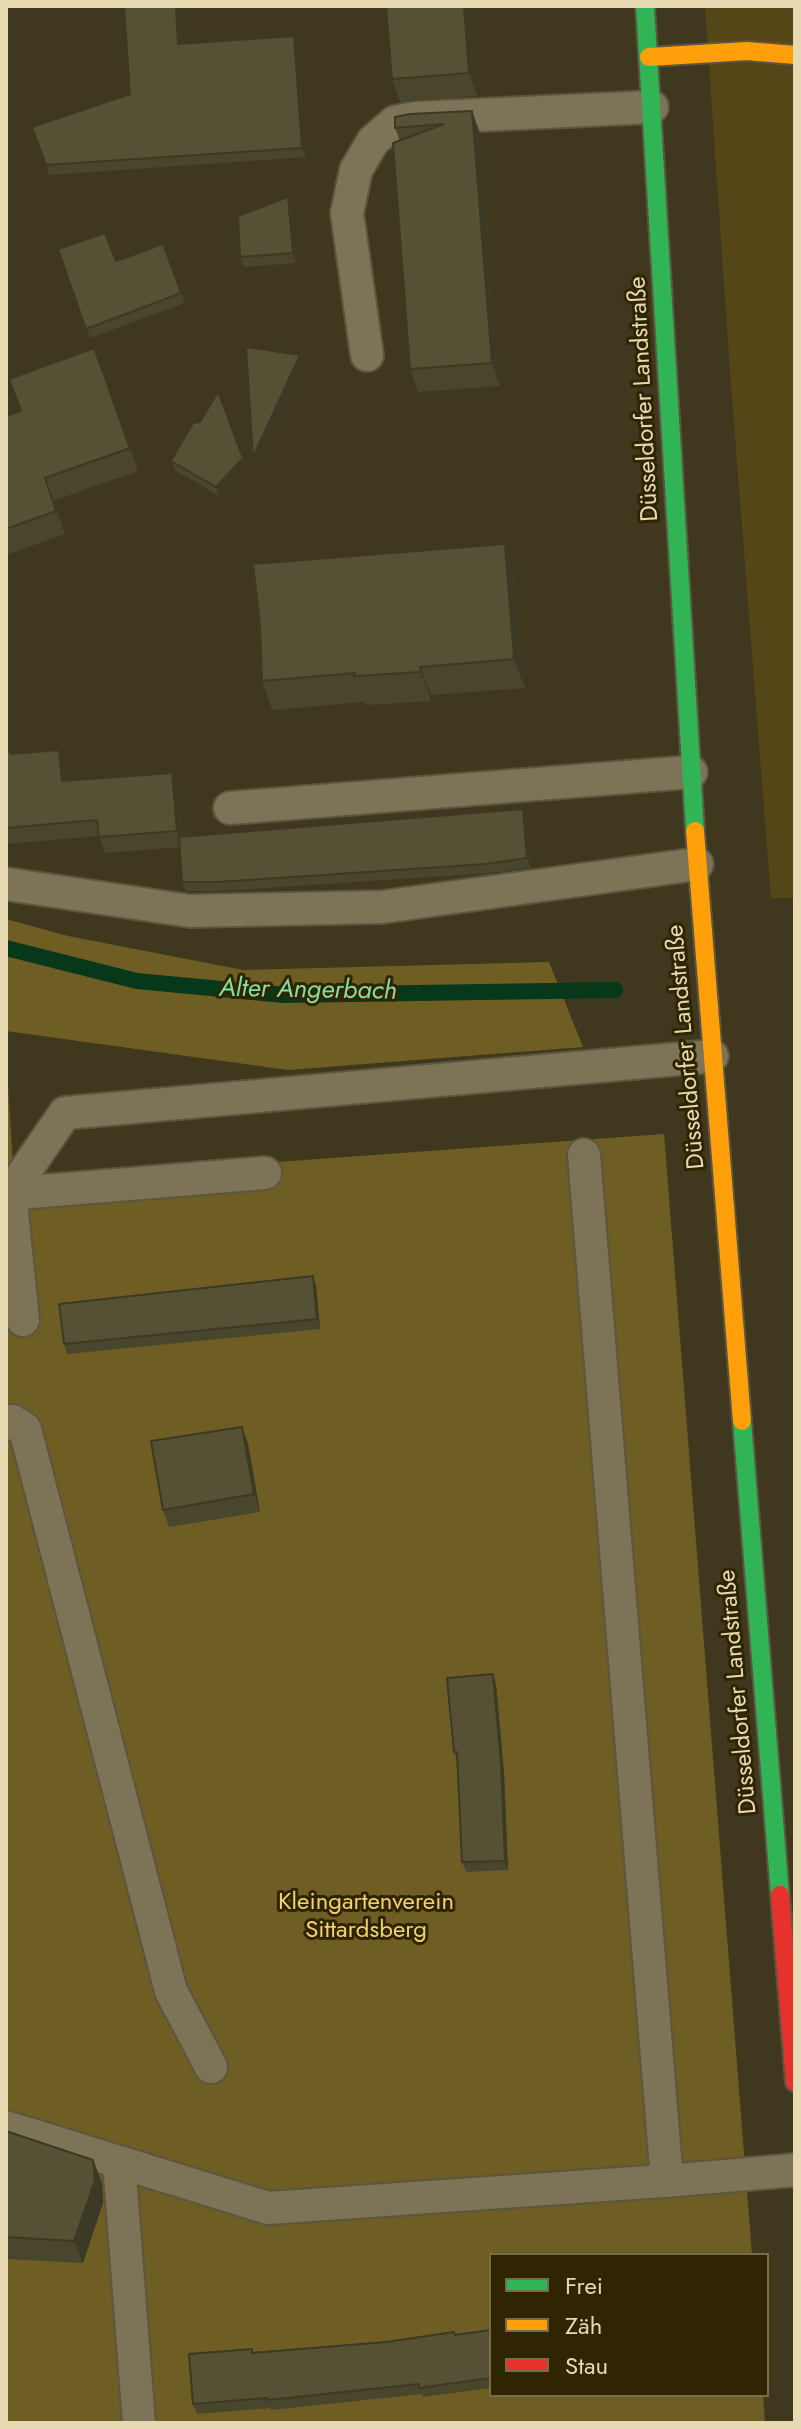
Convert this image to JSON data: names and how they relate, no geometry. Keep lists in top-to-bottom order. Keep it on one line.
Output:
{"streets":{"main road":["Düsseldorfer Landstraße"]},"water":["Alter Angerbach"],"parks":["Kleingartenverein Sittardsberg"],"legend":["Frei","Zäh","Stau"]}
